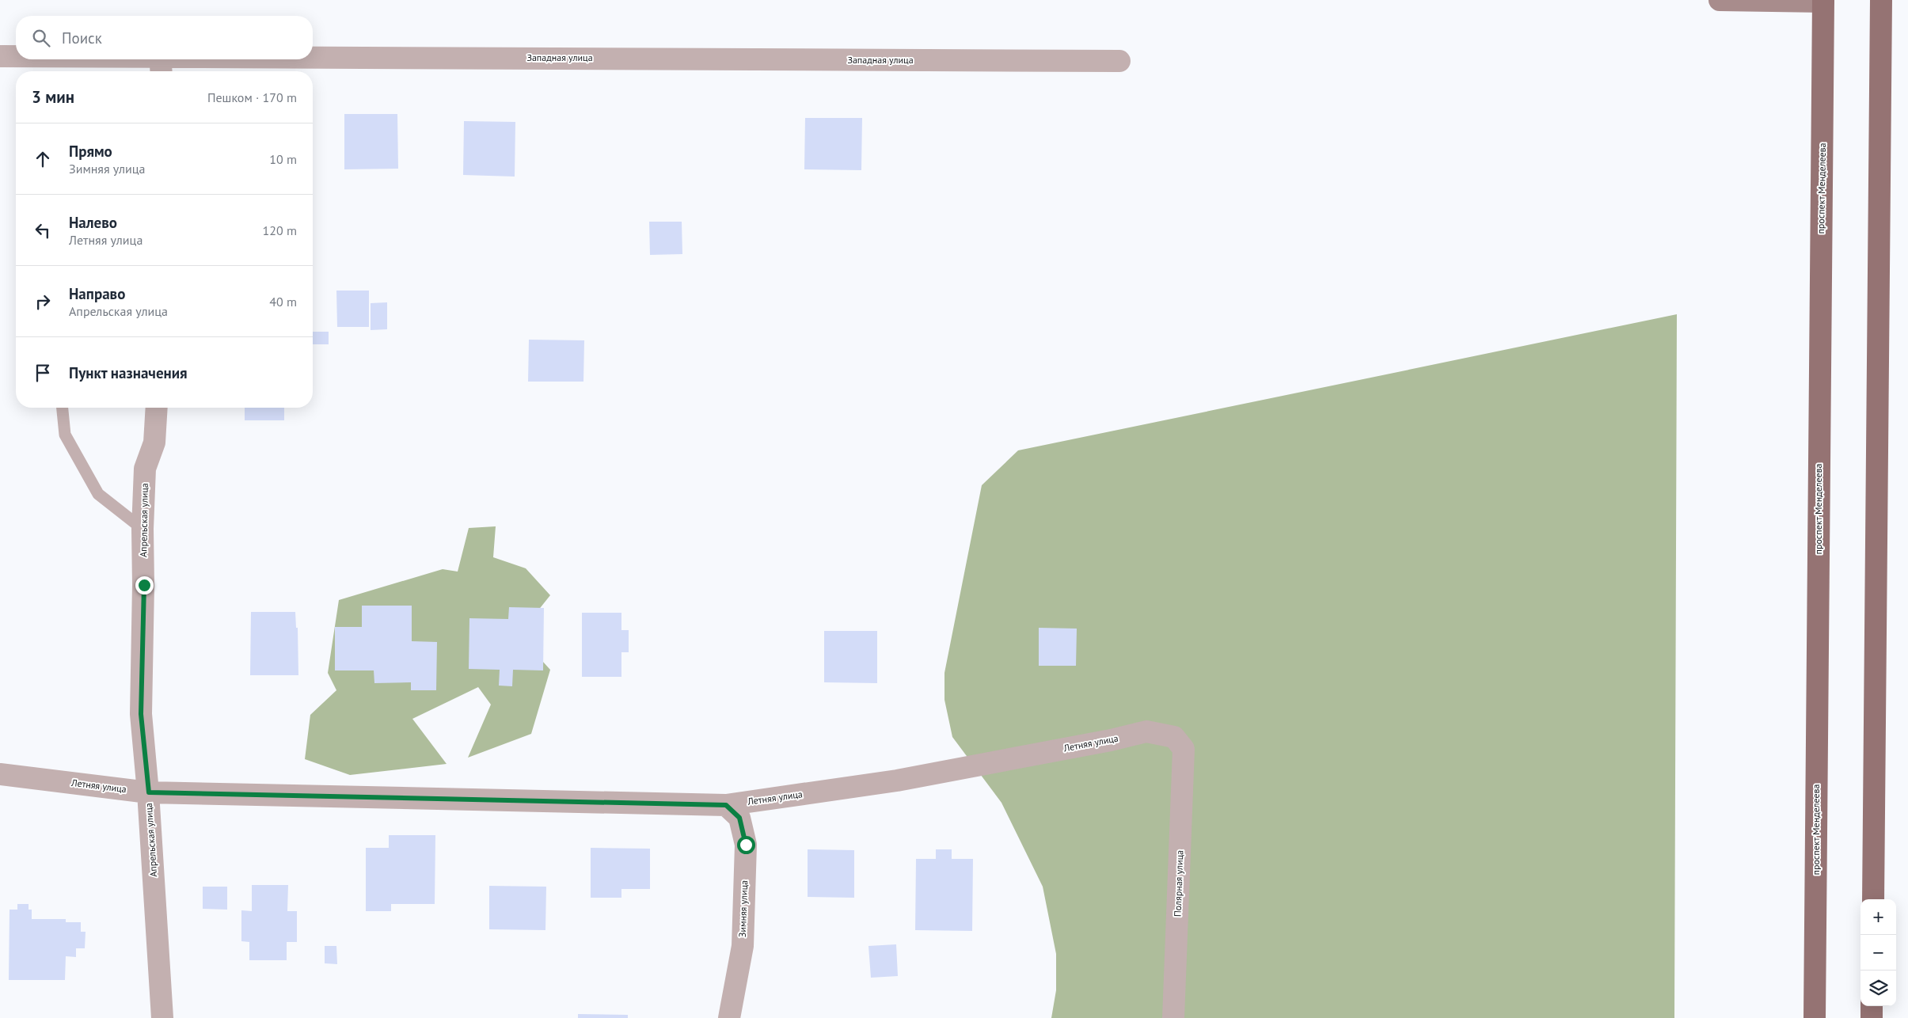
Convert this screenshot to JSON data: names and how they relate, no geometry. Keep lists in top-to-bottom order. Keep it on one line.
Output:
{"streets":{"main road":["проспект Менделеева"],"street":["Западная улица","Апрельская улица","Летняя улица","Полярная улица","Зимняя улица"]},"crossings":[["Апрельская улица","Летняя улица"],["Летняя улица","Полярная улица"],["Летняя улица","Зимняя улица"]],"page":{"search":"Поиск","heading":["3 мин","Пешком · 170 m"],"list":[["Прямо","Зимняя улица","10 m"],["Налево","Летняя улица","120 m"],["Направо","Апрельская улица","40 m"],"Пункт назначения"],"map_buttons":["+","−"]}}
